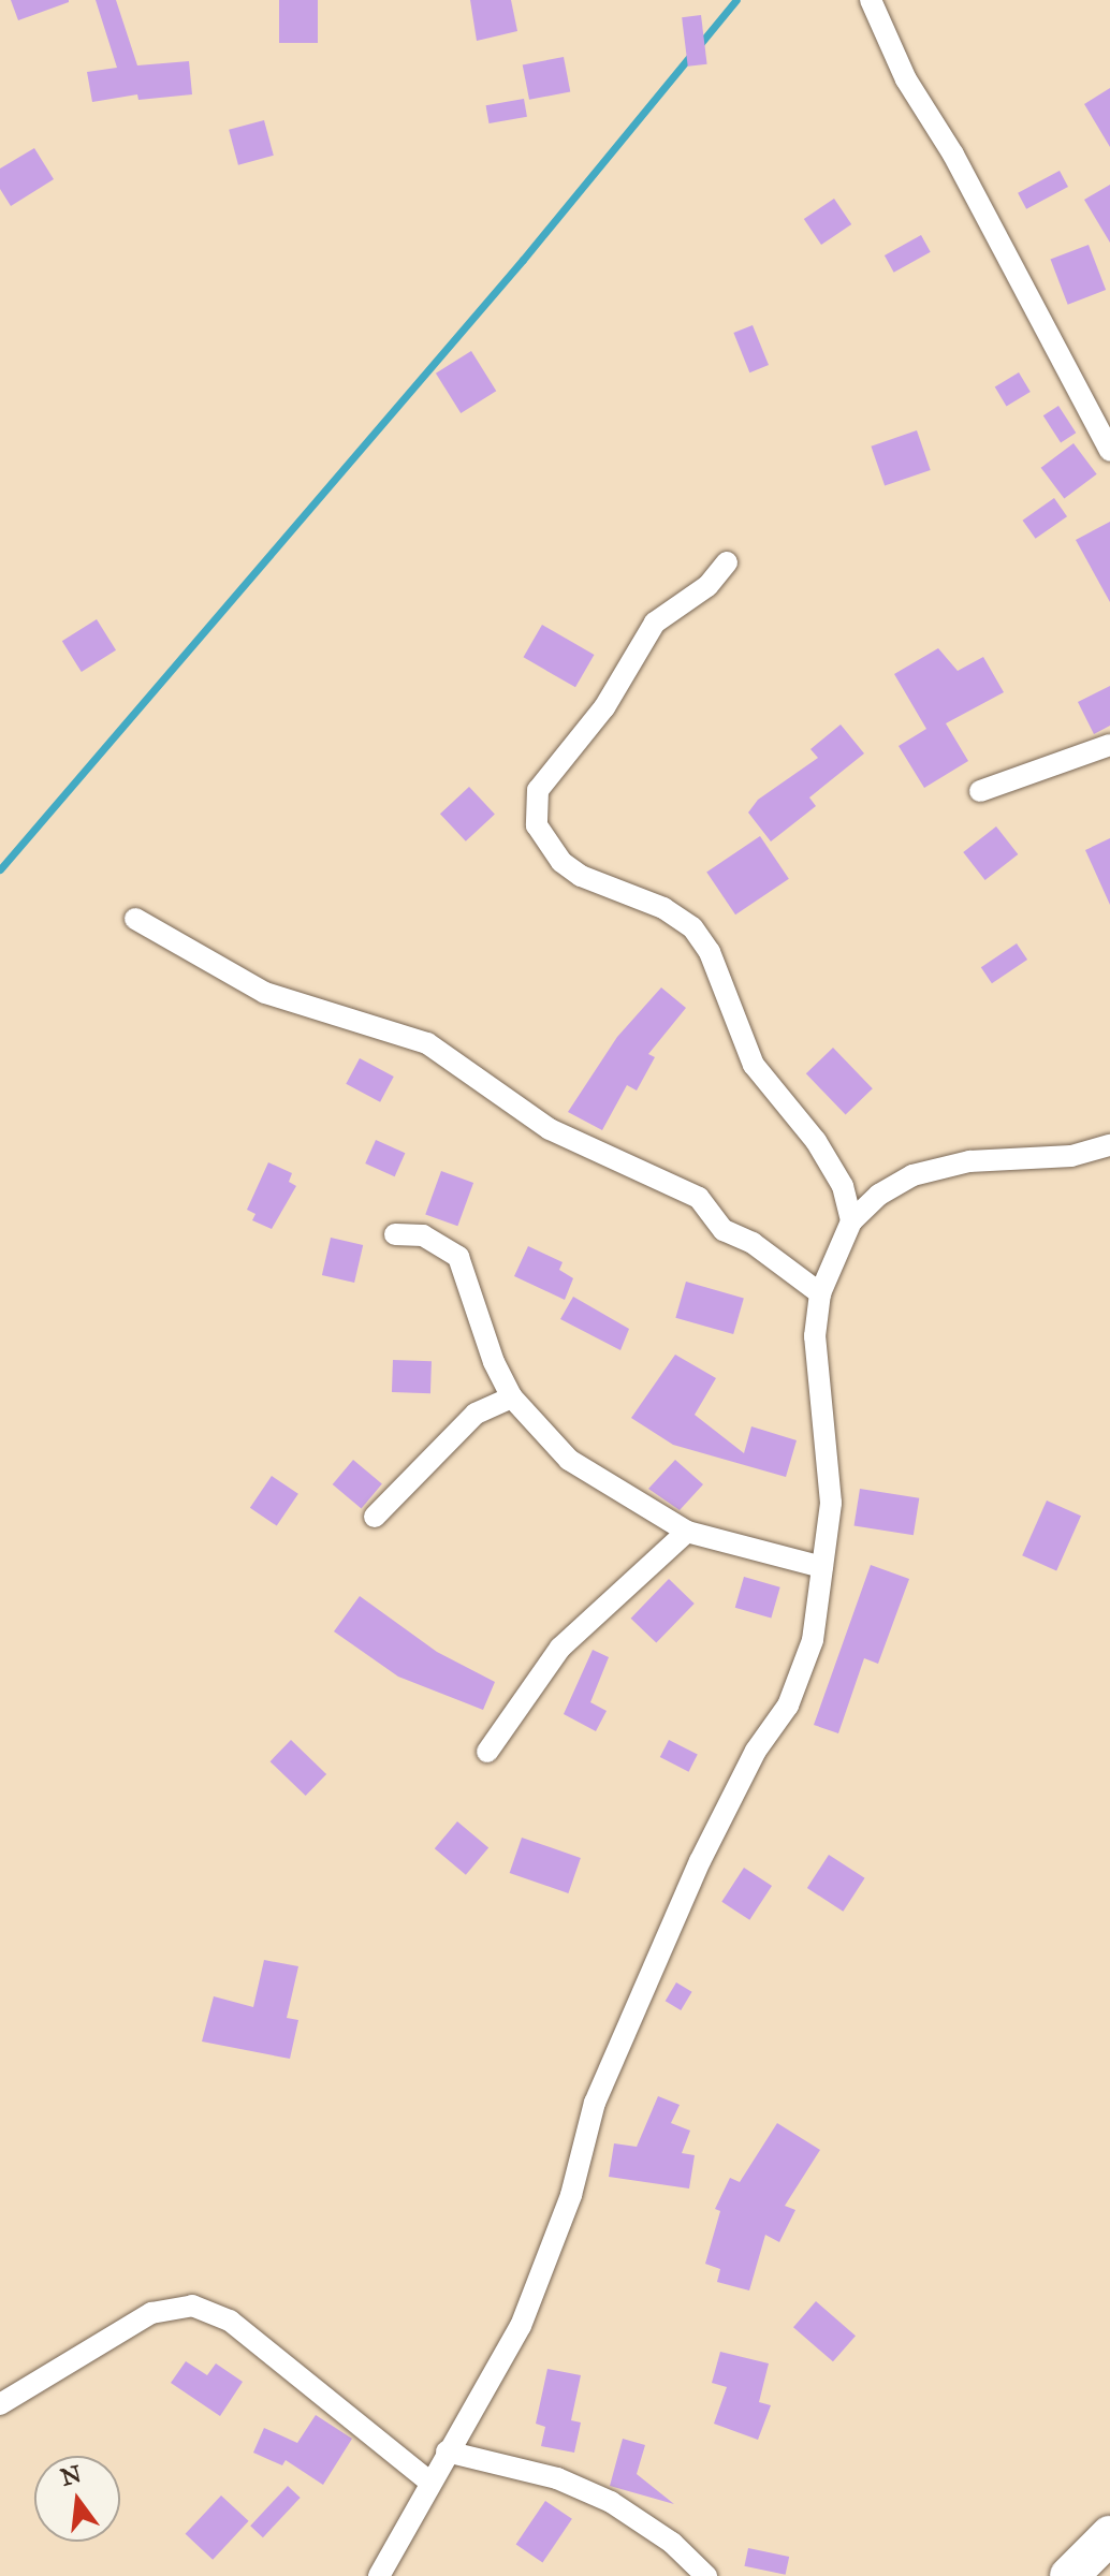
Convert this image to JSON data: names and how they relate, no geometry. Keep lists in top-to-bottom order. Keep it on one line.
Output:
{"north":"top"}
